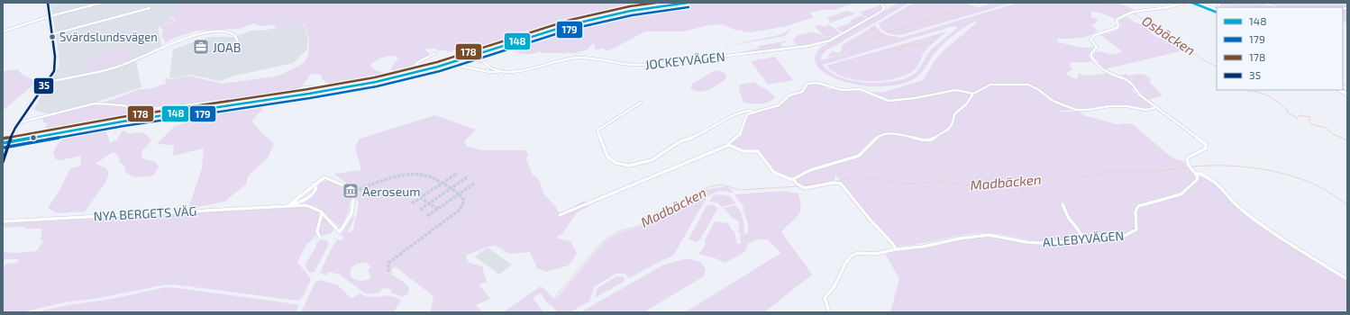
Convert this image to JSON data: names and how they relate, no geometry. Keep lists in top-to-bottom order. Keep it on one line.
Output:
{"streets":{"street":["JOCKEYVÄGEN","NYA BERGETS VÄG","ALLEBYVÄGEN"]},"water":["Osbäcken","Madbäcken"],"places":{"other":["Svärdslundsvägen"],"office":["JOAB"],"museum":["Aeroseum"]},"lines":["transit line 148","transit line 178","transit line 35","transit line 179"],"legend":["148","179","178","35"]}
